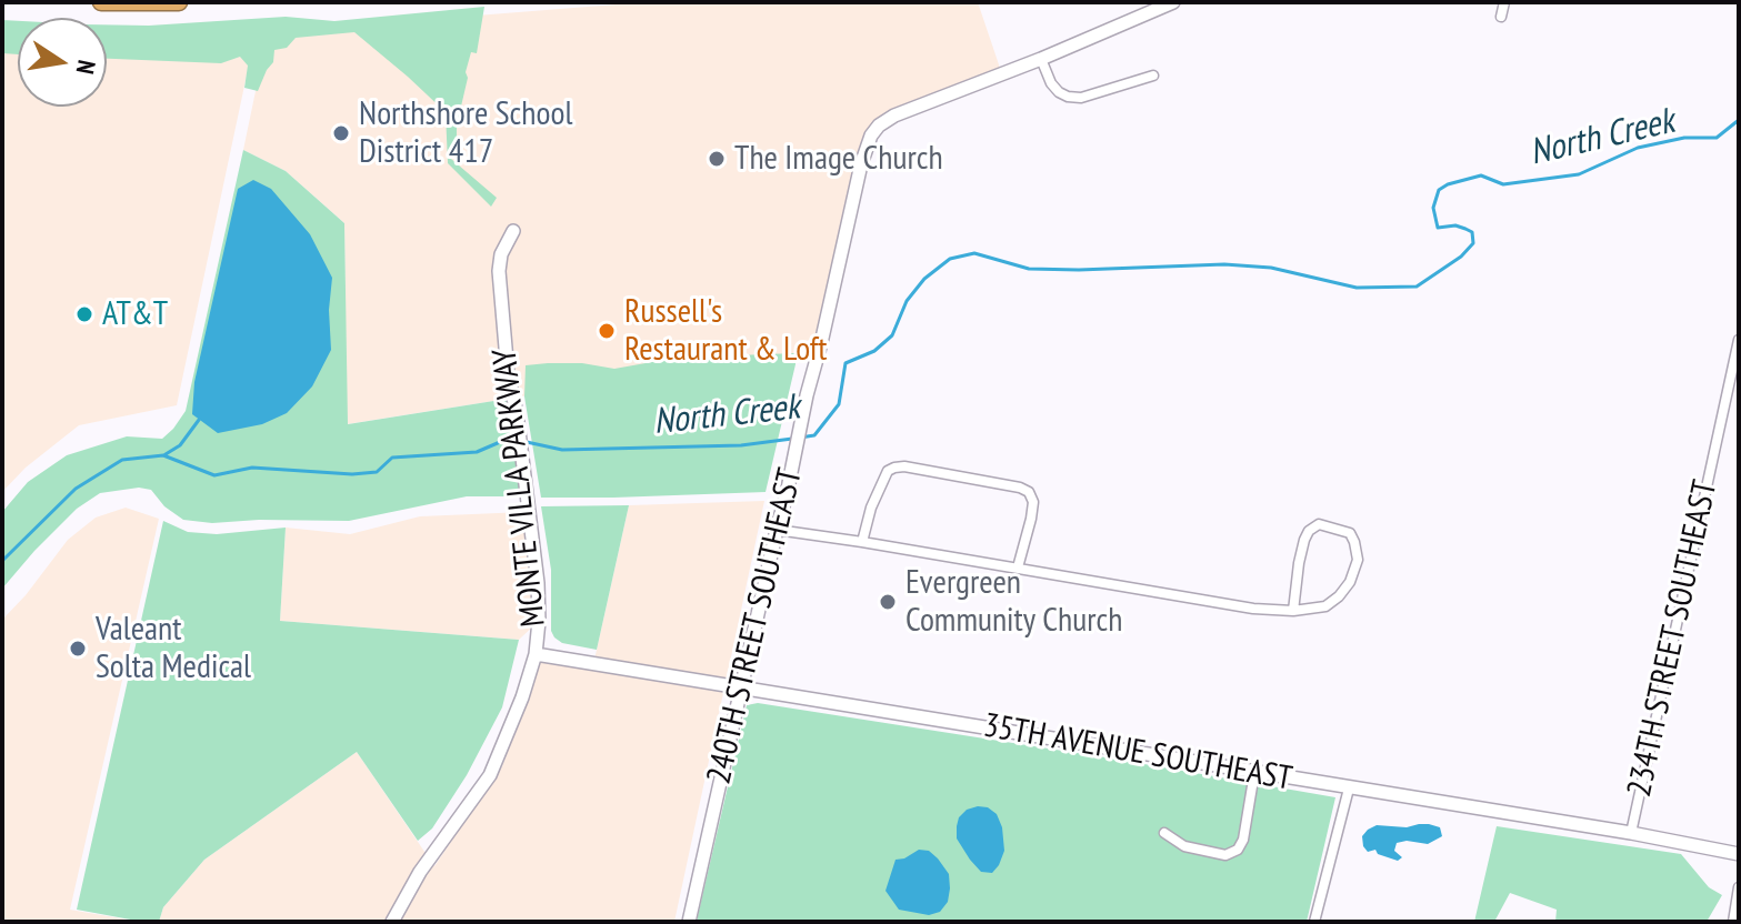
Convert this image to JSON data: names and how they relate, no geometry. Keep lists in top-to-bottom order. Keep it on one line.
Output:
{"streets":{"street":["MONTE VILLA PARKWAY","240TH STREET SOUTHEAST","234TH STREET SOUTHEAST","35TH AVENUE SOUTHEAST"]},"crossings":[["MONTE VILLA PARKWAY","35TH AVENUE SOUTHEAST"],["240TH STREET SOUTHEAST","35TH AVENUE SOUTHEAST"],["234TH STREET SOUTHEAST","35TH AVENUE SOUTHEAST"]],"water":["North Creek"],"places":["Northshore School District 417","The Image Church","AT&T","Russell's Restaurant & Loft","Evergreen Community Church","Valeant Solta Medical"],"north":"right"}
